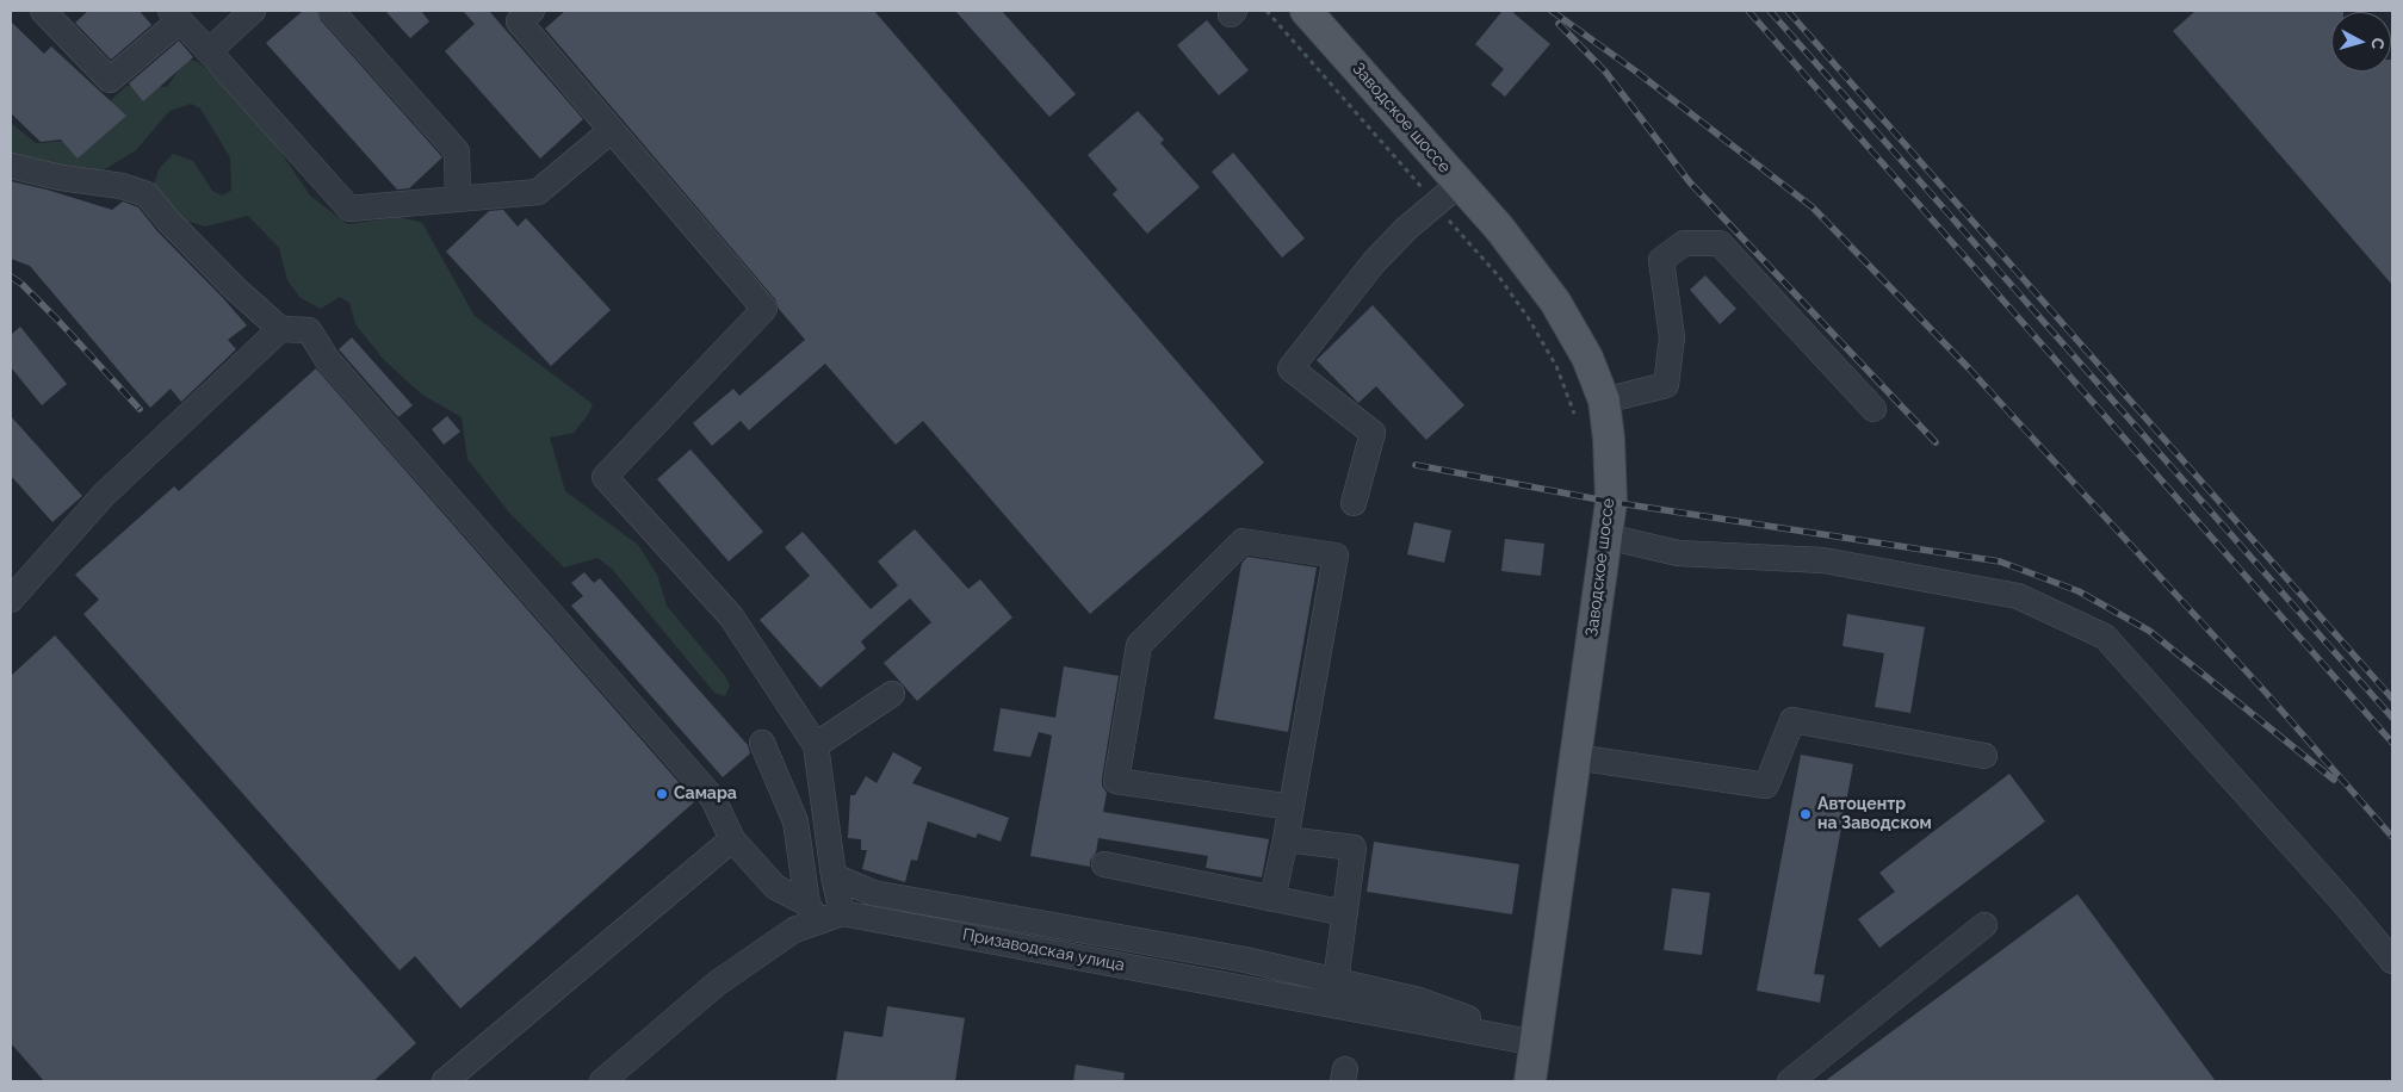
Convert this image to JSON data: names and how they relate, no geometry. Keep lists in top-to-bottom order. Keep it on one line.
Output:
{"streets":{"main road":["Заводское шоссе"],"street":["Призаводская улица"]},"crossings":[["Заводское шоссе","Призаводская улица"]],"places":["Самара","Автоцентр на Заводском"],"north":"right"}
